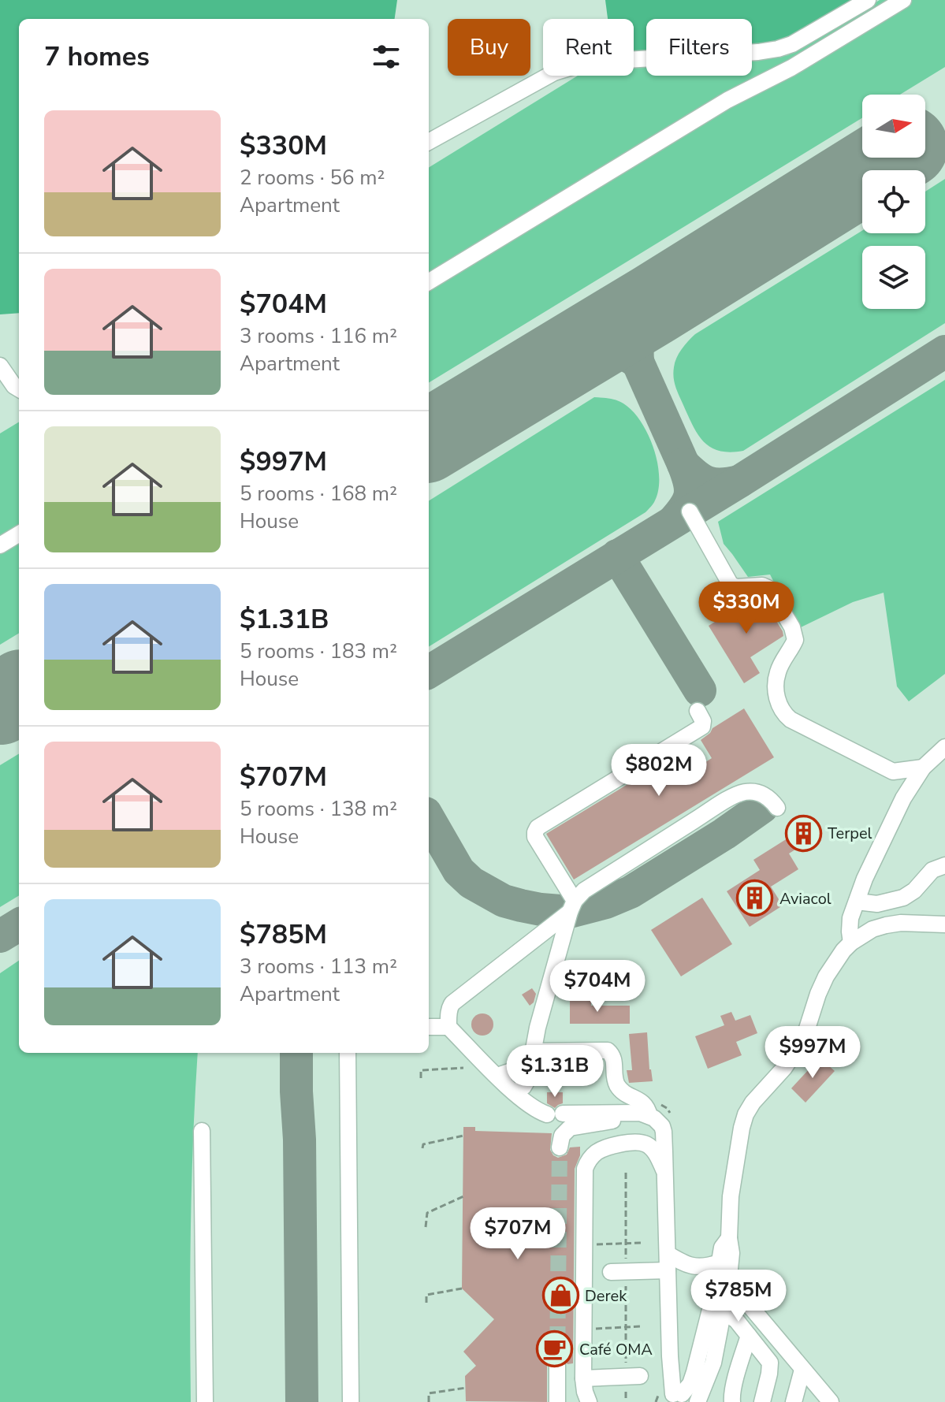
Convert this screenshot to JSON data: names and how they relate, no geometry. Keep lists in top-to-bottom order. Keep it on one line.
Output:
{"places":{"building":["Terpel","Aviacol"],"shop":["Derek"],"cafe":["Café OMA"]},"north":"right","page":{"chip":["Buy","Rent","Filters"],"heading":"7 homes","list":[{"name":"$330M","note":"2 rooms · 56 m² · Apartment"},{"name":"$704M","note":"3 rooms · 116 m² · Apartment"},{"name":"$997M","note":"5 rooms · 168 m² · House"},{"name":"$1.31B","note":"5 rooms · 183 m² · House"},{"name":"$707M","note":"5 rooms · 138 m² · House"},{"name":"$785M","note":"3 rooms · 113 m² · Apartment"}],"price":["$330M","$802M","$704M","$997M","$1.31B","$707M","$785M"]}}
